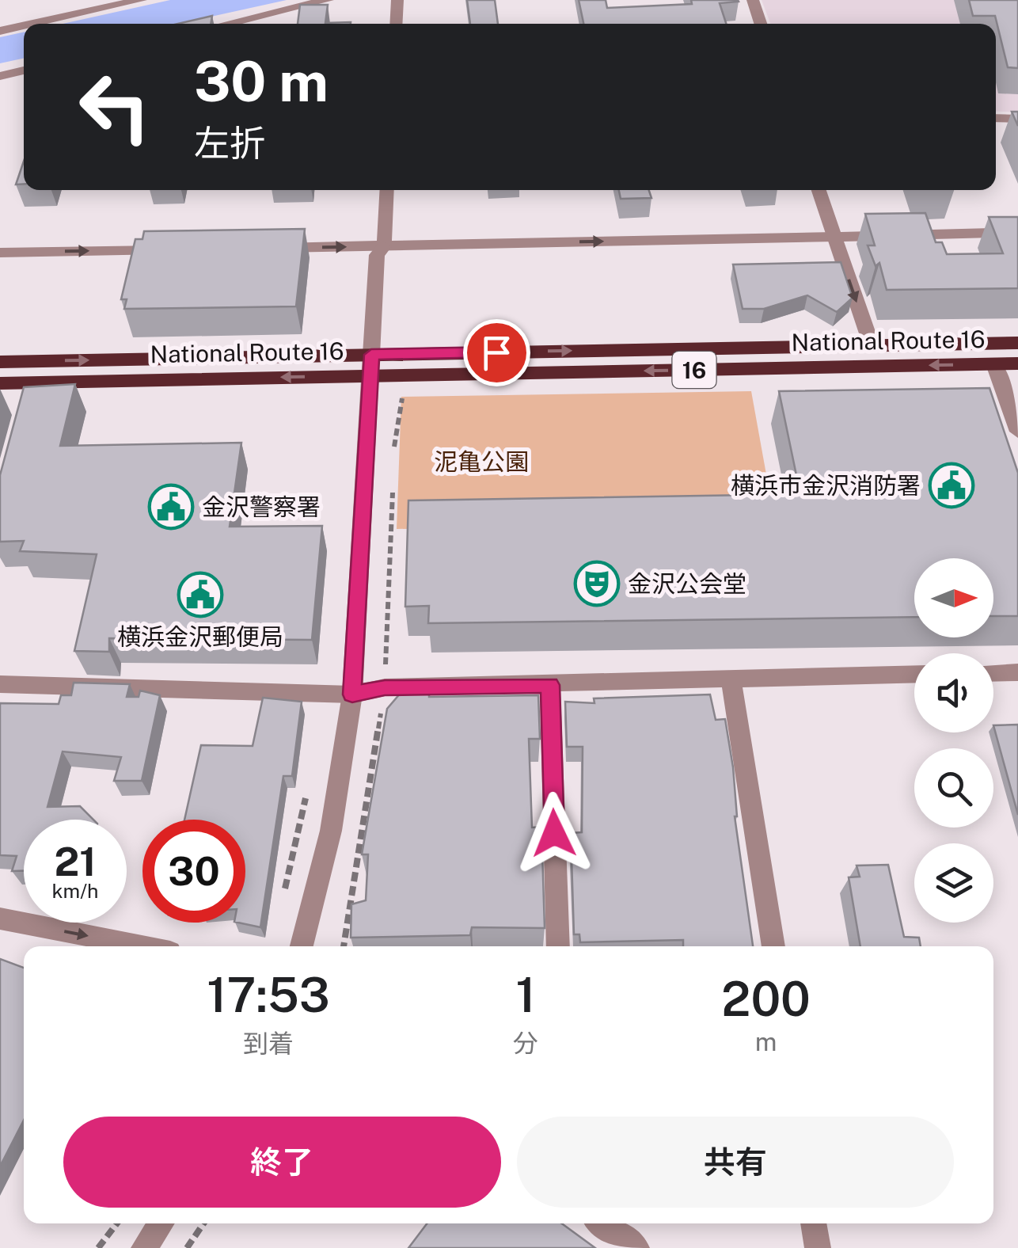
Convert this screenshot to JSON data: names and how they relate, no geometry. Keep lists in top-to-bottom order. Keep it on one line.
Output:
{"streets":{"highway":["National Route 16","16"]},"parks":["泥亀公園"],"places":{"public building":["横浜市金沢消防署","金沢警察署","横浜金沢郵便局"],"theatre":["金沢公会堂"]},"north":"right","page":{"turn":["30 m","左折"],"speed":"21 km/h","limit":"30","eta":["17:53","到着","1","分","200","m"],"buttons":["終了","共有"]}}
